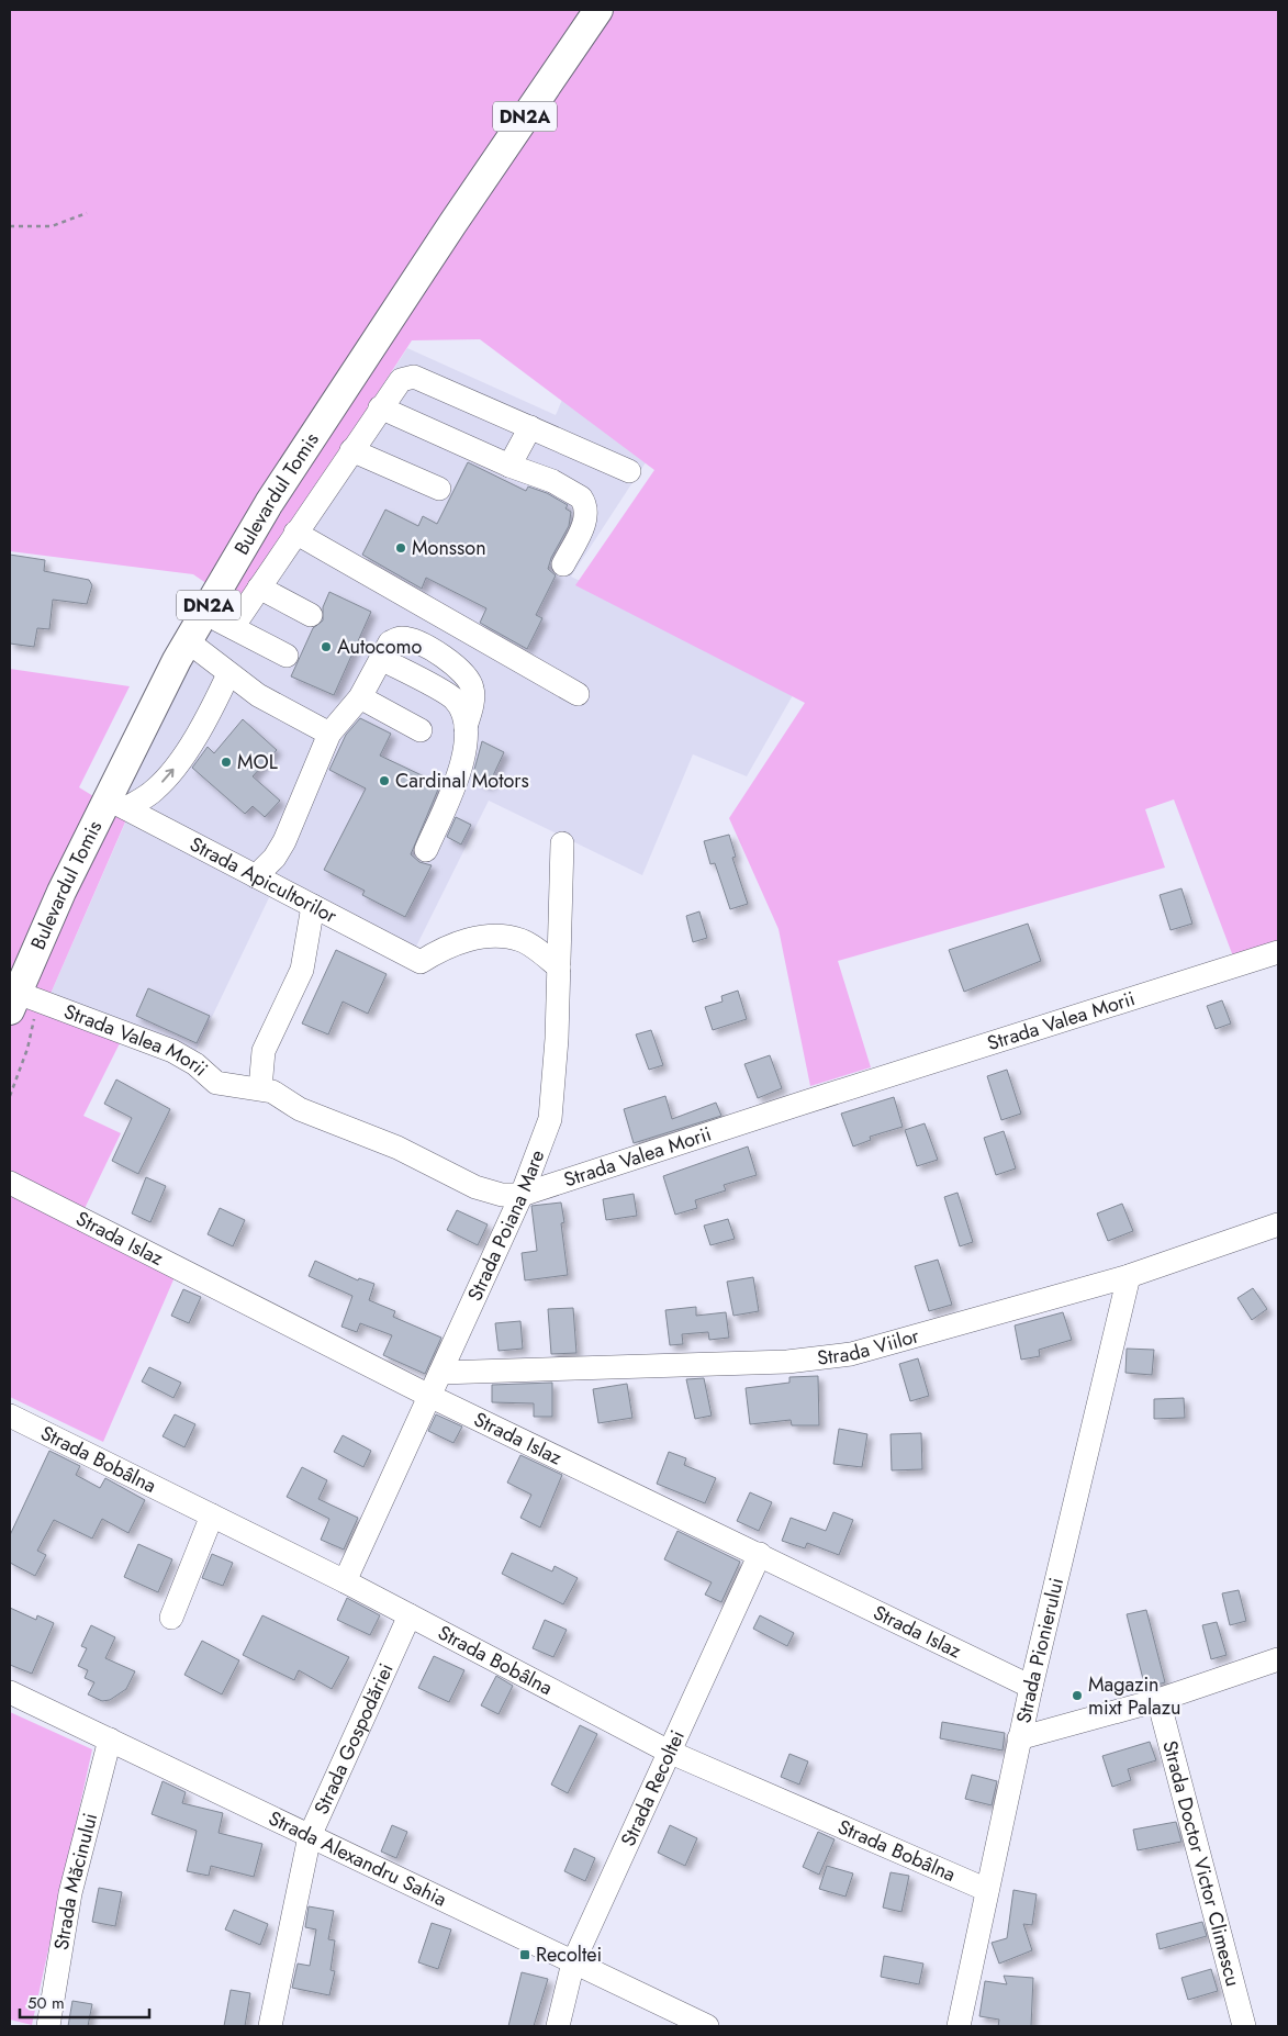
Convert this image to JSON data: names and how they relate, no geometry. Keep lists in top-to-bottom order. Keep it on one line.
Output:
{"streets":{"main road":["DN2A","Bulevardul Tomis"],"street":["Strada Apicultorilor","Strada Valea Morii","Strada Poiana Mare","Strada Islaz","Strada Viilor","Strada Bobâlna","Strada Pionierului","Strada Gospodăriei","Strada Recoltei","Strada Alexandru Sahia","Strada Doctor Victor Climescu","Strada Măcinului"]},"crossings":[["Bulevardul Tomis","Strada Apicultorilor"],["Bulevardul Tomis","Strada Valea Morii"],["Strada Apicultorilor","Strada Poiana Mare"],["Strada Valea Morii","Strada Poiana Mare"],["Strada Poiana Mare","Strada Islaz"],["Strada Poiana Mare","Strada Viilor"],["Strada Poiana Mare","Strada Bobâlna"],["Strada Islaz","Strada Pionierului"],["Strada Islaz","Strada Recoltei"],["Strada Viilor","Strada Pionierului"],["Strada Bobâlna","Strada Pionierului"],["Strada Bobâlna","Strada Gospodăriei"],["Strada Bobâlna","Strada Recoltei"],["Strada Gospodăriei","Strada Alexandru Sahia"],["Strada Recoltei","Strada Alexandru Sahia"],["Strada Alexandru Sahia","Strada Măcinului"]],"places":{"other":["Monsson","Autocomo","MOL","Cardinal Motors","Magazin mixt Palazu"],"transit":["Recoltei"]},"scale_bar":"50 m"}
